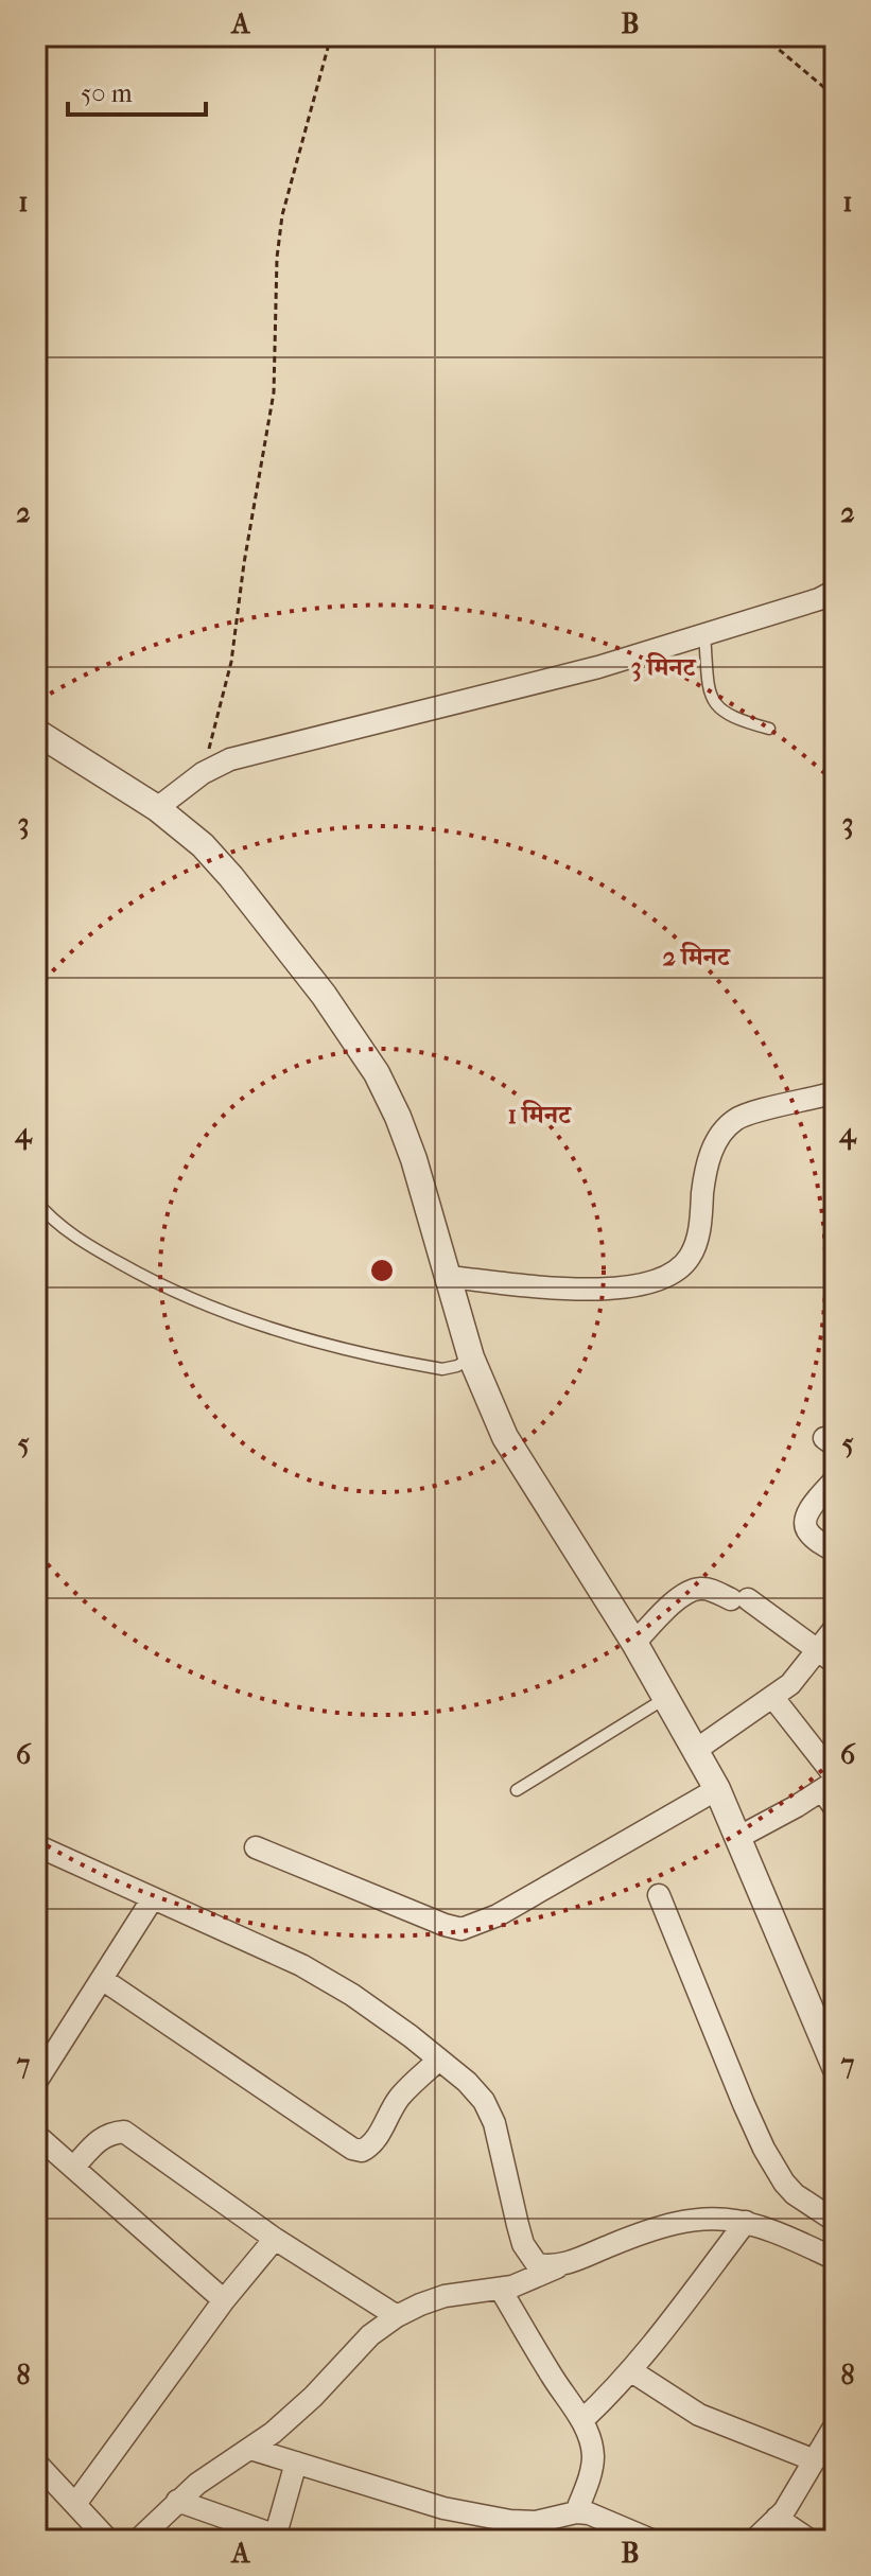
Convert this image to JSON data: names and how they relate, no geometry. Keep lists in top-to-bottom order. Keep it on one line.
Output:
{"scale_bar":"50 m","grid":{"columns":["A","B"],"rows":["1","2","3","4","5","6","7","8"]},"rings":["3 मिनट","2 मिनट","1 मिनट"]}
